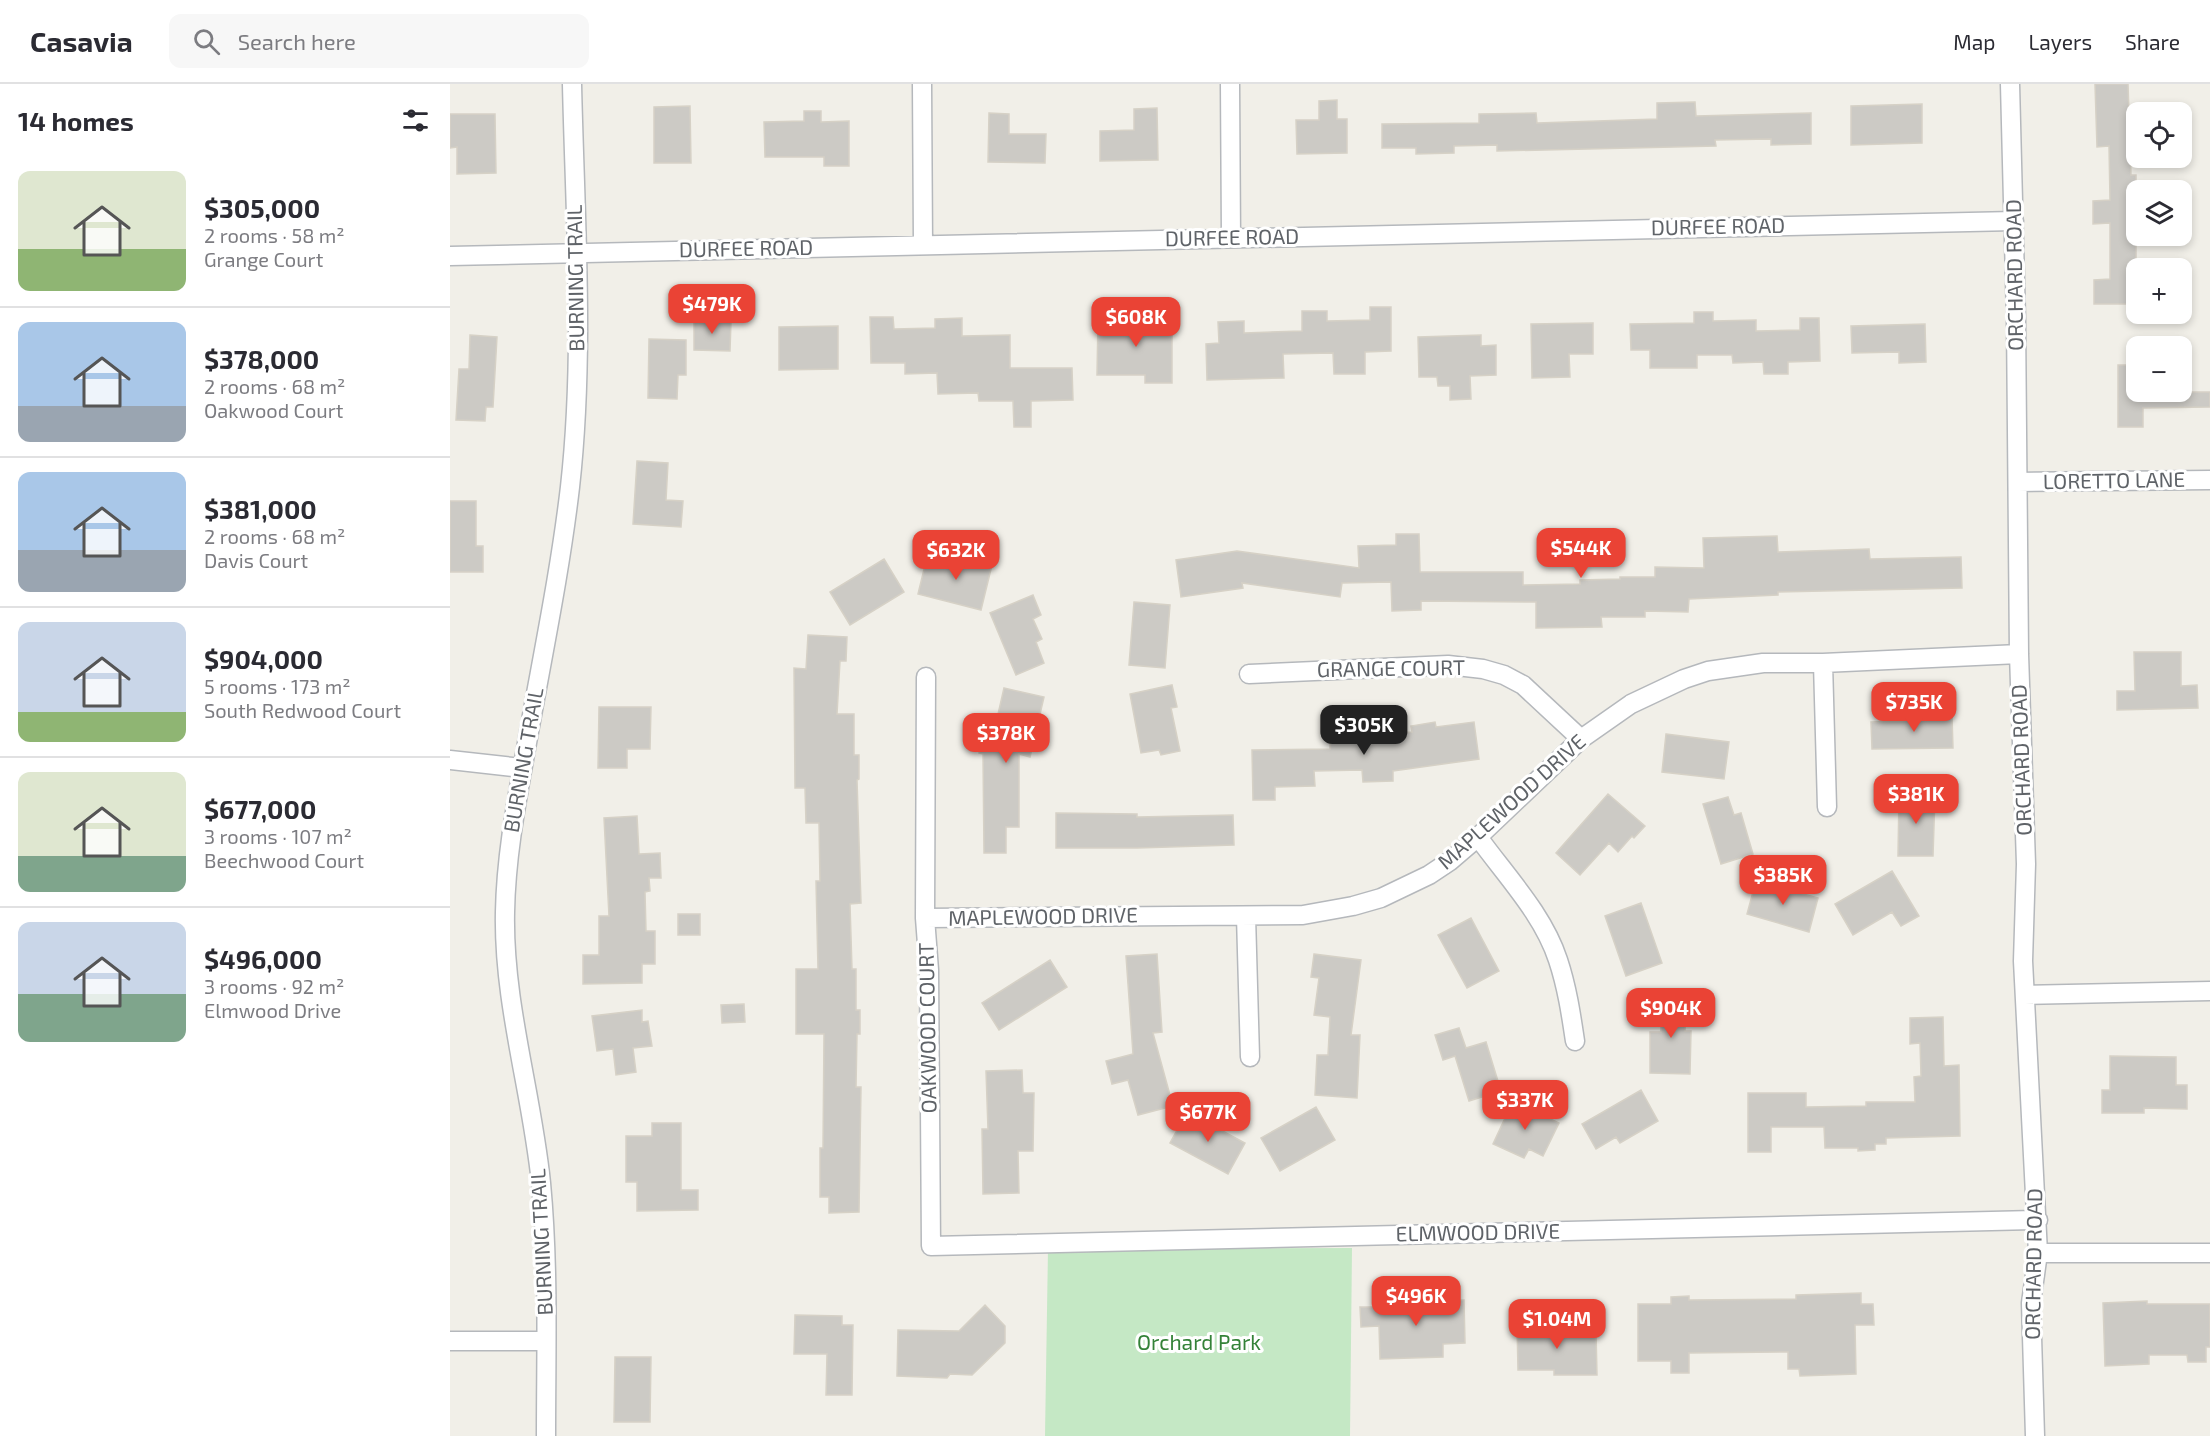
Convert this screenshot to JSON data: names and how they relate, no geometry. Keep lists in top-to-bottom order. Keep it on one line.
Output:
{"streets":{"street":["DURFEE ROAD","ORCHARD ROAD","BURNING TRAIL","LORETTO LANE","GRANGE COURT","MAPLEWOOD DRIVE","OAKWOOD COURT","ELMWOOD DRIVE"]},"crossings":[["DURFEE ROAD","ORCHARD ROAD"],["DURFEE ROAD","BURNING TRAIL"],["ORCHARD ROAD","LORETTO LANE"],["ORCHARD ROAD","MAPLEWOOD DRIVE"],["ORCHARD ROAD","ELMWOOD DRIVE"],["GRANGE COURT","MAPLEWOOD DRIVE"],["MAPLEWOOD DRIVE","OAKWOOD COURT"],["OAKWOOD COURT","ELMWOOD DRIVE"]],"parks":["Orchard Park"],"page":{"header":"Casavia","search":"Search here","nav":["Map","Layers","Share"],"heading":"14 homes","map_buttons":["+","−"],"list":[{"name":"$305,000","note":"2 rooms · 58 m² · Grange Court"},{"name":"$378,000","note":"2 rooms · 68 m² · Oakwood Court"},{"name":"$381,000","note":"2 rooms · 68 m² · Davis Court"},{"name":"$904,000","note":"5 rooms · 173 m² · South Redwood Court"},{"name":"$677,000","note":"3 rooms · 107 m² · Beechwood Court"},{"name":"$496,000","note":"3 rooms · 92 m² · Elmwood Drive"}],"price":["$479K","$608K","$544K","$632K","$735K","$305K","$378K","$381K","$385K","$904K","$337K","$677K","$496K","$1.04M"]}}
